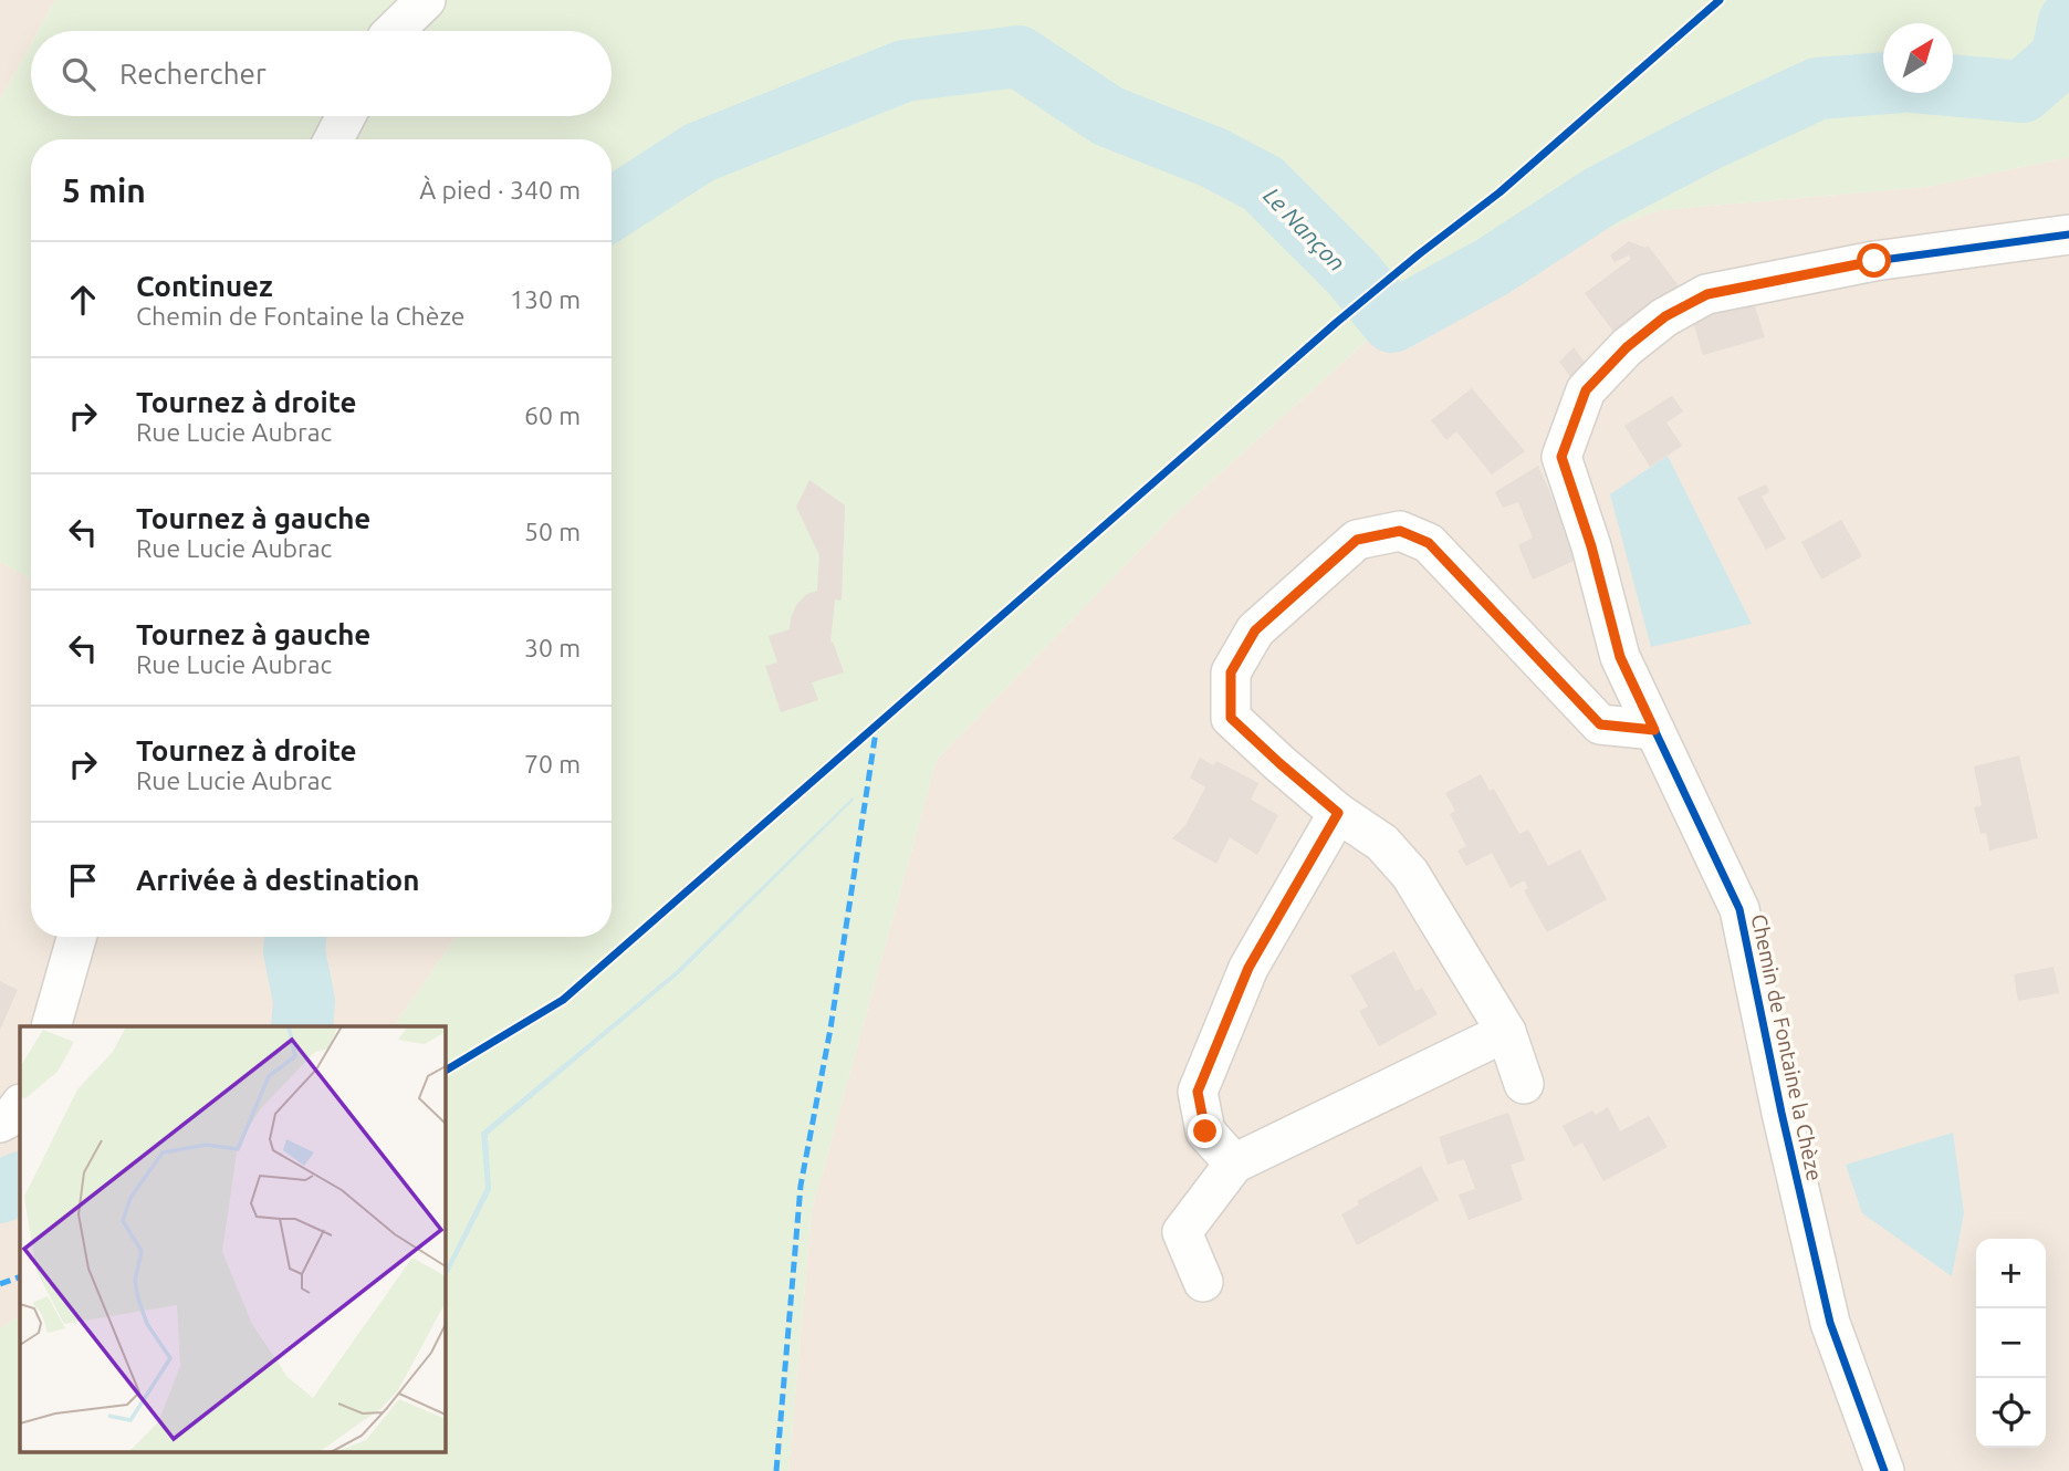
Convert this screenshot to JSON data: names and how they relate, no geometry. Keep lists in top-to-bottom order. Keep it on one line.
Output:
{"streets":{"street":["Chemin de Fontaine la Chèze"]},"water":["Le Nançon"],"north":"top right","page":{"search":"Rechercher","heading":["5 min","À pied · 340 m"],"list":[["Continuez","Chemin de Fontaine la Chèze","130 m"],["Tournez à droite","Rue Lucie Aubrac","60 m"],["Tournez à gauche","Rue Lucie Aubrac","50 m"],["Tournez à gauche","Rue Lucie Aubrac","30 m"],["Tournez à droite","Rue Lucie Aubrac","70 m"],"Arrivée à destination"],"map_buttons":["+","−"]}}
